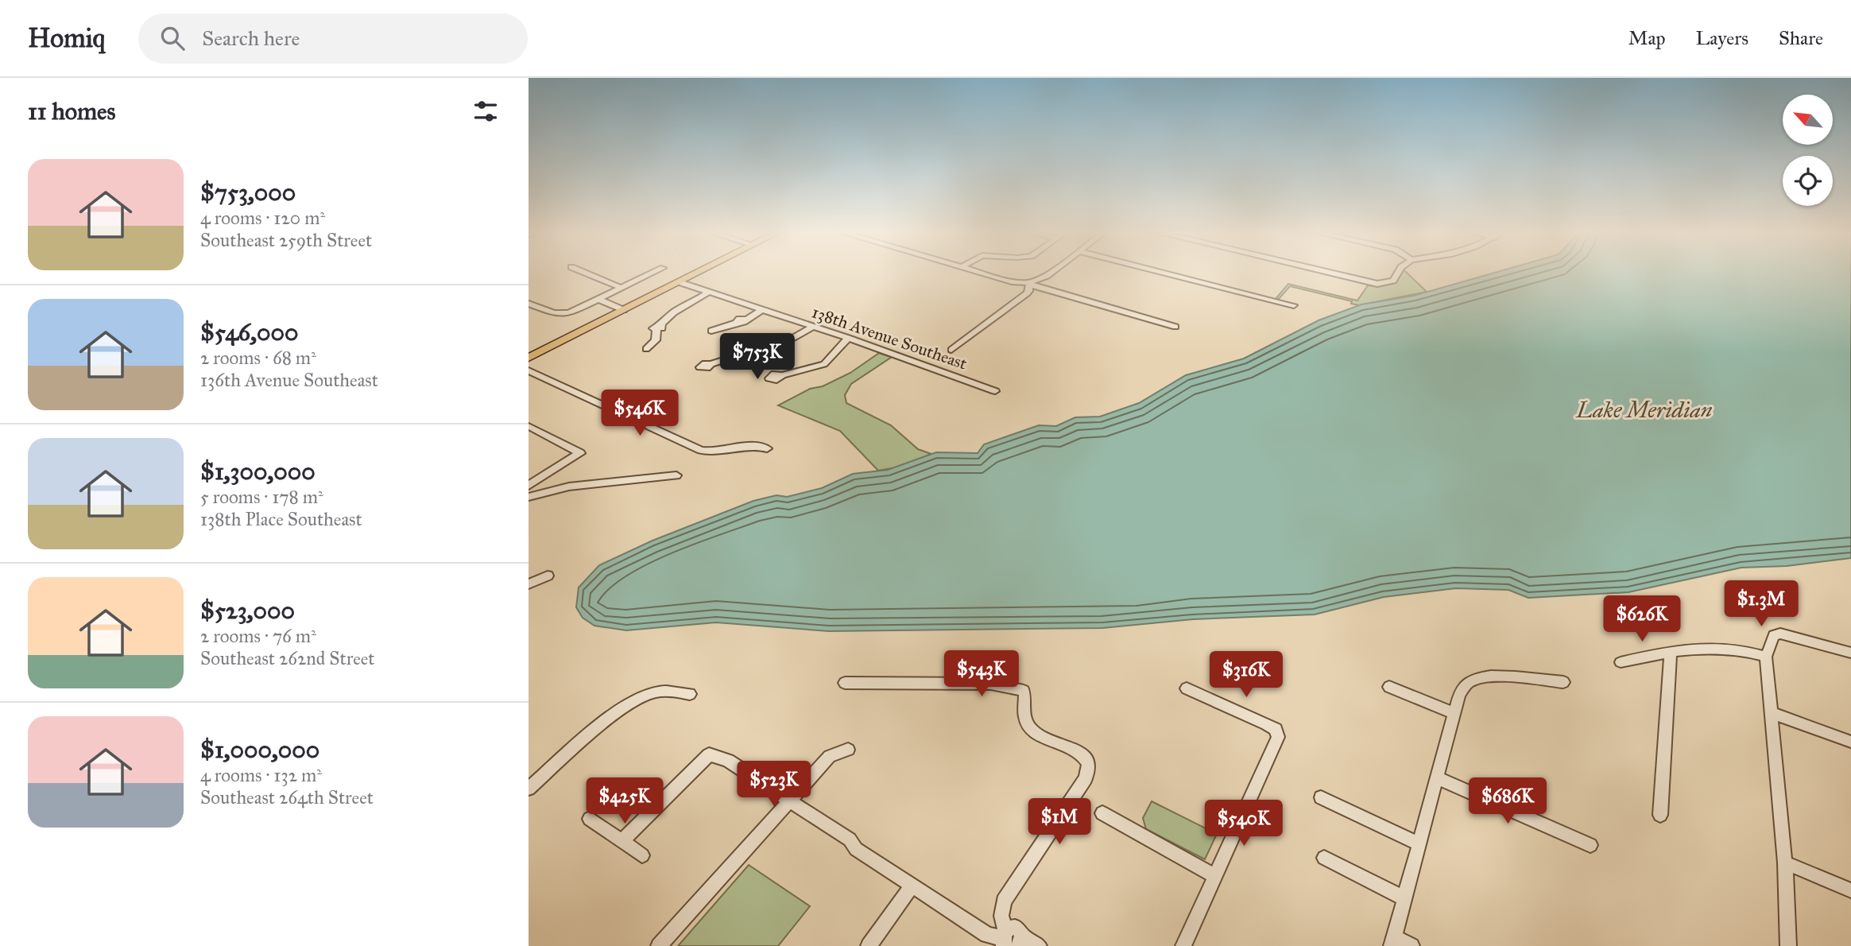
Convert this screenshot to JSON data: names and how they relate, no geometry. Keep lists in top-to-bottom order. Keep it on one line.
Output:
{"streets":{"street":["138th Avenue Southeast"]},"water":["Lake Meridian"],"north":"top left","page":{"header":"Homiq","search":"Search here","nav":["Map","Layers","Share"],"heading":"11 homes","list":[{"name":"$753,000","note":"4 rooms · 120 m² · Southeast 259th Street"},{"name":"$546,000","note":"2 rooms · 68 m² · 136th Avenue Southeast"},{"name":"$1,300,000","note":"5 rooms · 178 m² · 138th Place Southeast"},{"name":"$523,000","note":"2 rooms · 76 m² · Southeast 262nd Street"},{"name":"$1,000,000","note":"4 rooms · 132 m² · Southeast 264th Street"}],"price":["$753K","$546K","$1.3M","$626K","$543K","$316K","$523K","$425K","$686K","$1M","$540K"]}}
